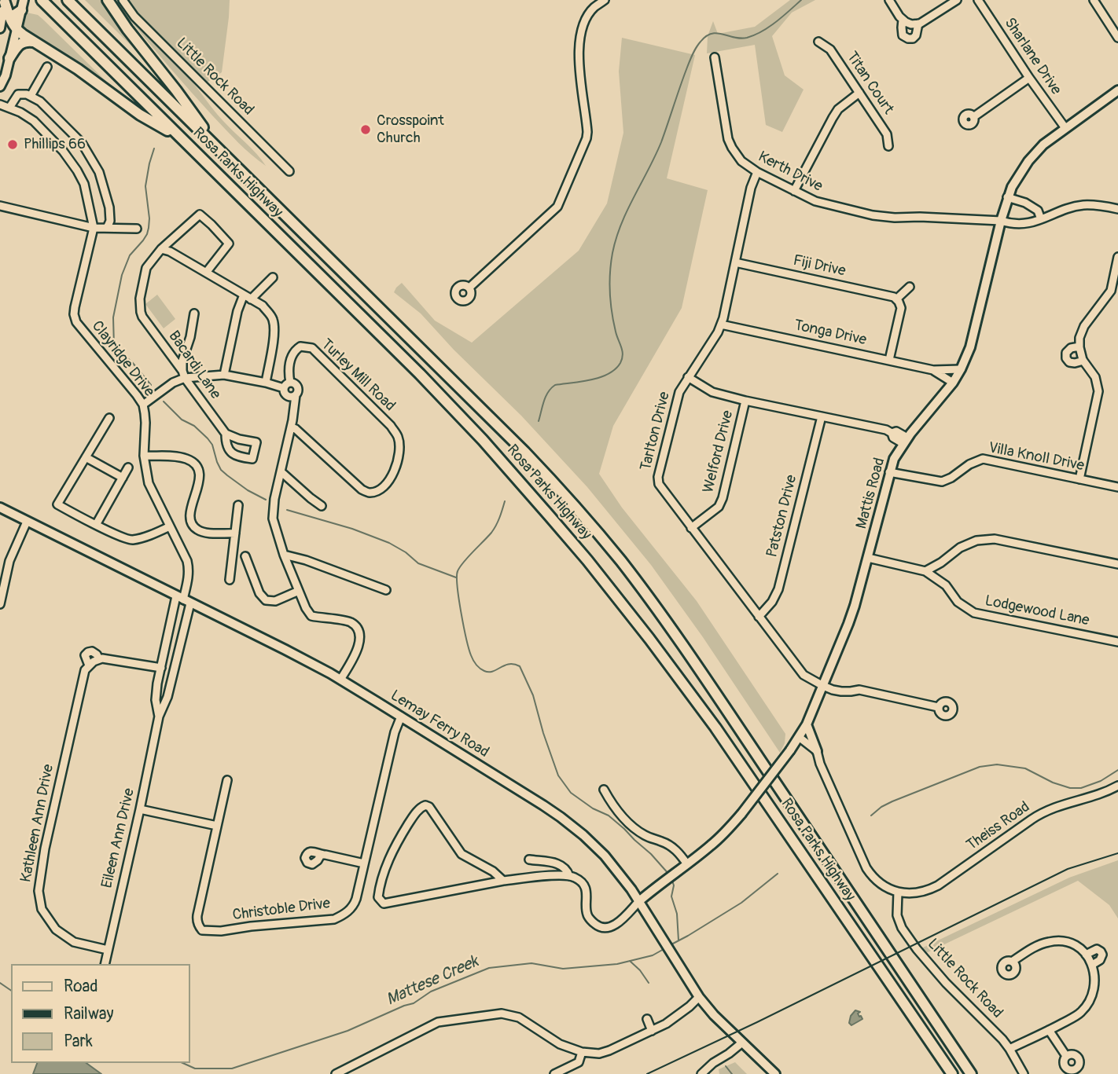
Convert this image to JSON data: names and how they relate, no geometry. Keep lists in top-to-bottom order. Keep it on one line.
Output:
{"streets":{"highway":["Rosa Parks Highway"],"main road":["Mattis Road","Lemay Ferry Road"],"street":["Sharlane Drive","Little Rock Road","Titan Court","Kerth Drive","Fiji Drive","Tonga Drive","Clayridge Drive","Bacardi Lane","Turley Mill Road","Tarlton Drive","Welford Drive","Villa Knoll Drive","Patston Drive","Lodgewood Lane","Kathleen Ann Drive","Theiss Road","Eileen Ann Drive","Christoble Drive"]},"crossings":[["Sharlane Drive","Mattis Road"],["Little Rock Road","Theiss Road"],["Kerth Drive","Tarlton Drive"],["Kerth Drive","Mattis Road"],["Fiji Drive","Tarlton Drive"],["Tonga Drive","Tarlton Drive"],["Tonga Drive","Mattis Road"],["Clayridge Drive","Lemay Ferry Road"],["Clayridge Drive","Eileen Ann Drive"],["Tarlton Drive","Welford Drive"],["Tarlton Drive","Mattis Road"],["Tarlton Drive","Patston Drive"],["Villa Knoll Drive","Mattis Road"],["Mattis Road","Lodgewood Lane"],["Mattis Road","Lemay Ferry Road"],["Lemay Ferry Road","Eileen Ann Drive"],["Lemay Ferry Road","Christoble Drive"],["Kathleen Ann Drive","Eileen Ann Drive"]],"water":["Mattese Creek"],"places":["Crosspoint Church","Phillips 66"],"legend":["Road","Railway","Park"]}
